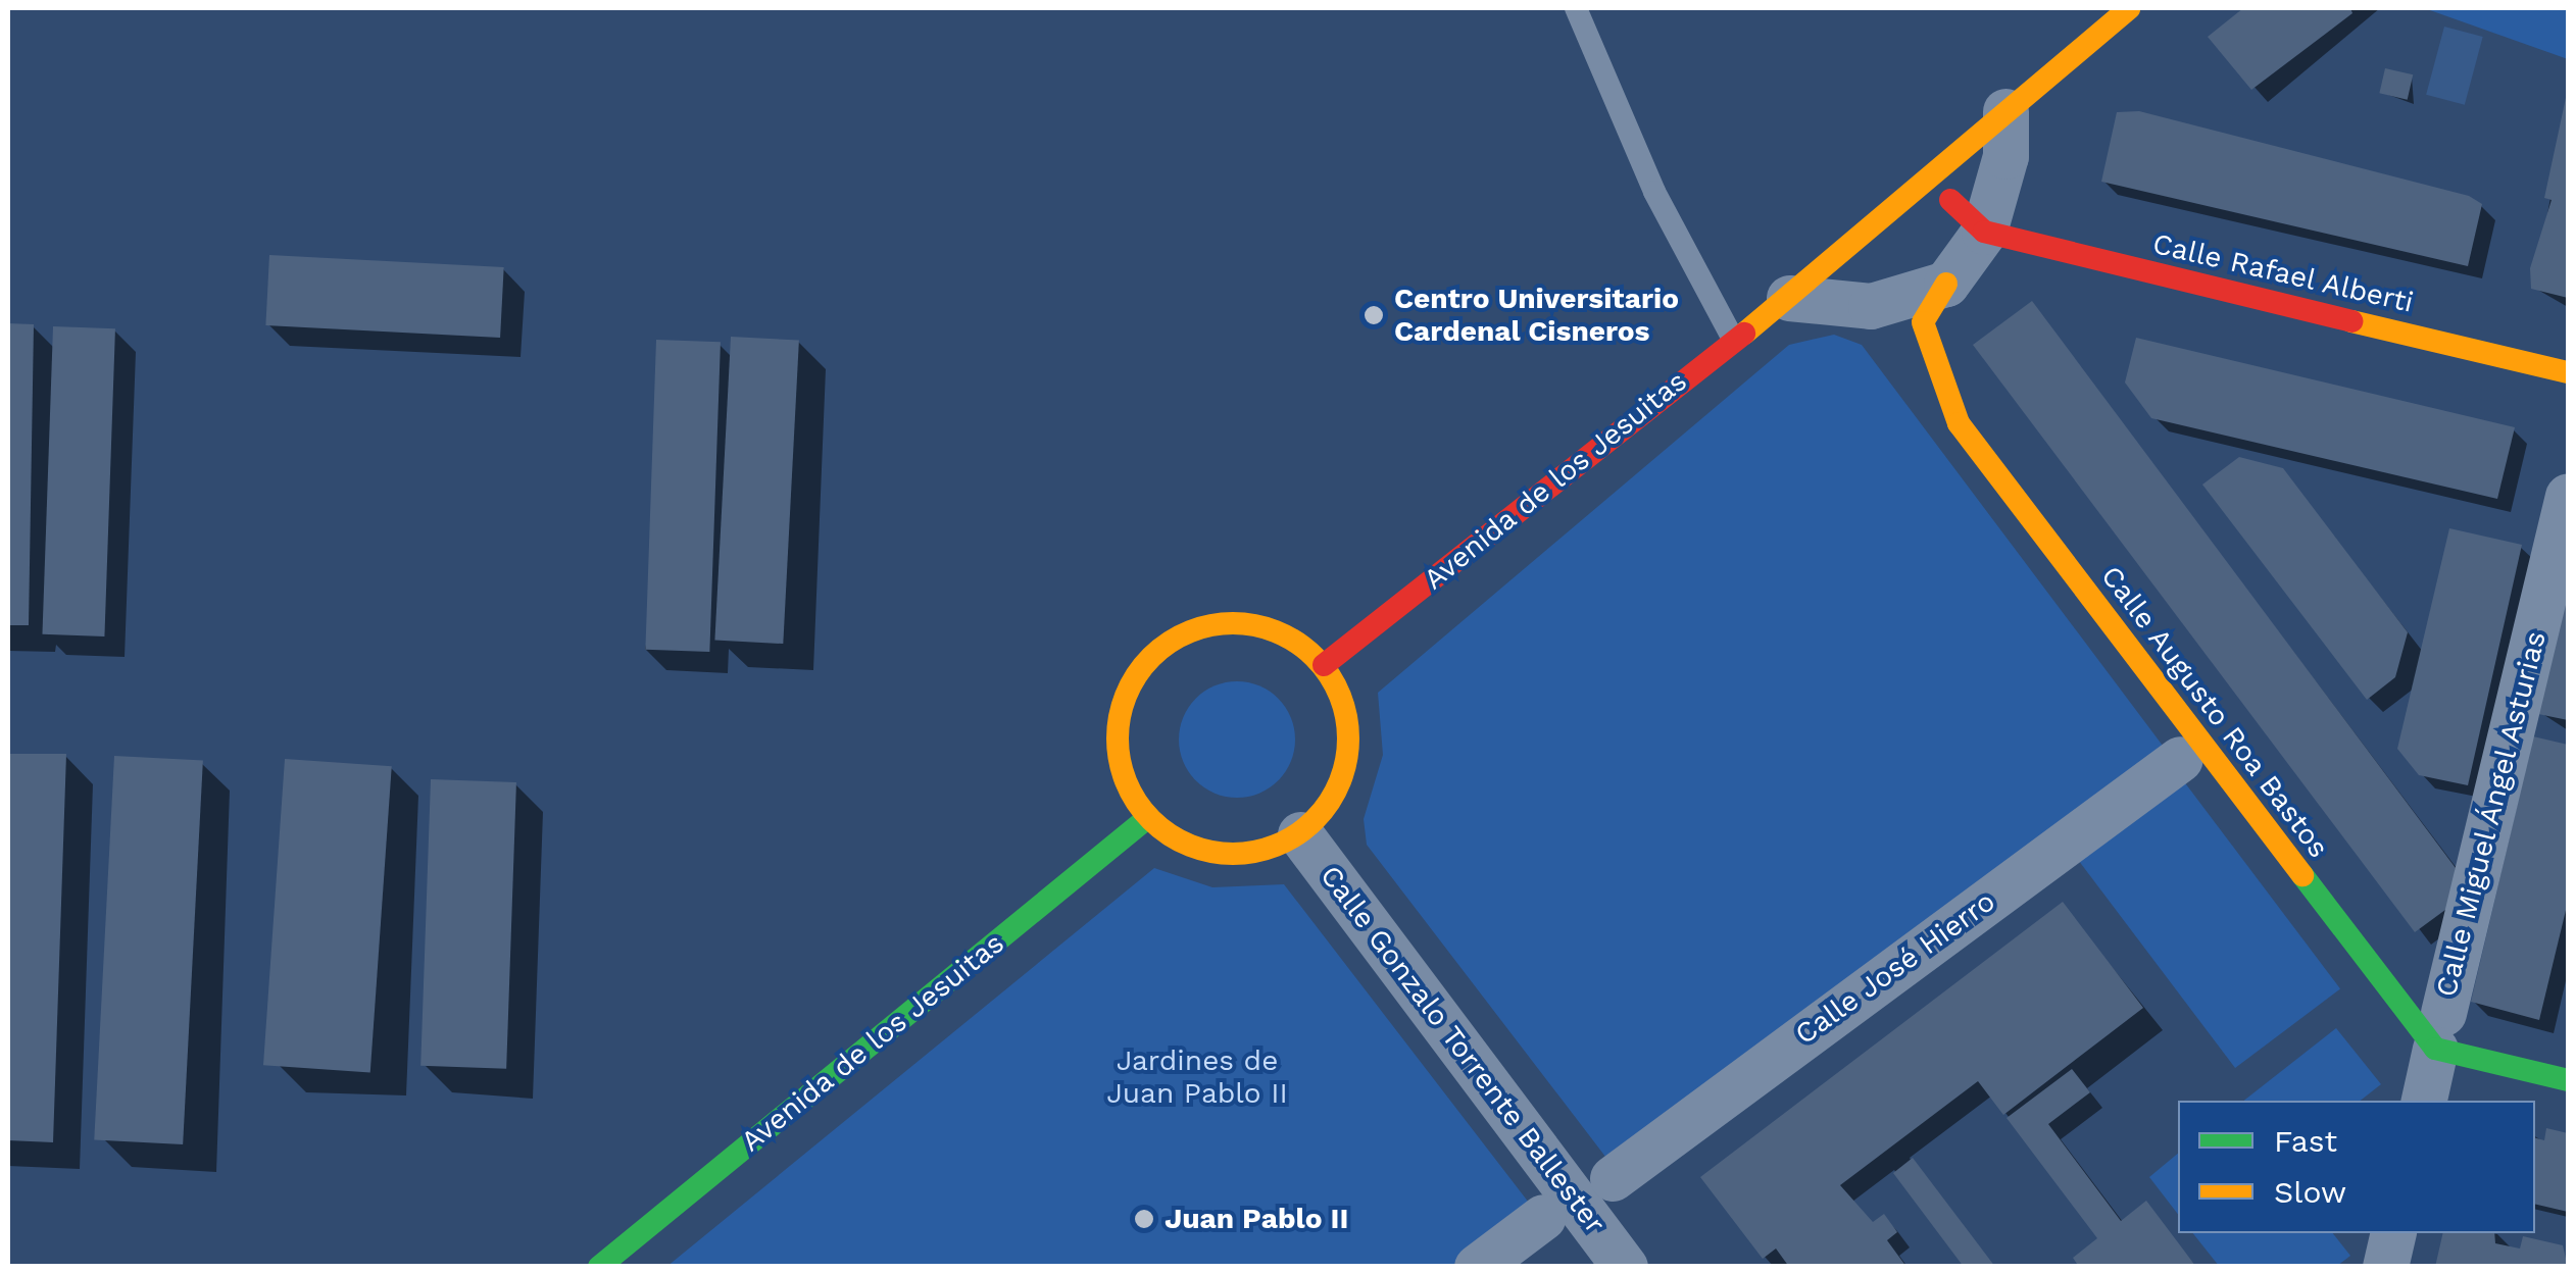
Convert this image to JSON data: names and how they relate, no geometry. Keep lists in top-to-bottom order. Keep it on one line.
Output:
{"streets":{"street":["Calle Rafael Alberti","Avenida de los Jesuitas","Calle Augusto Roa Bastos","Calle Miguel Ángel Asturias","Calle José Hierro","Calle Gonzalo Torrente Ballester"]},"crossings":[["Calle Rafael Alberti","Avenida de los Jesuitas"],["Calle Rafael Alberti","Calle Augusto Roa Bastos"],["Avenida de los Jesuitas","Calle Augusto Roa Bastos"],["Avenida de los Jesuitas","Calle Gonzalo Torrente Ballester"],["Calle Augusto Roa Bastos","Calle Miguel Ángel Asturias"]],"parks":["Jardines de Juan Pablo II"],"places":["Centro Universitario Cardenal Cisneros","Juan Pablo II"],"legend":["Fast","Slow"]}
